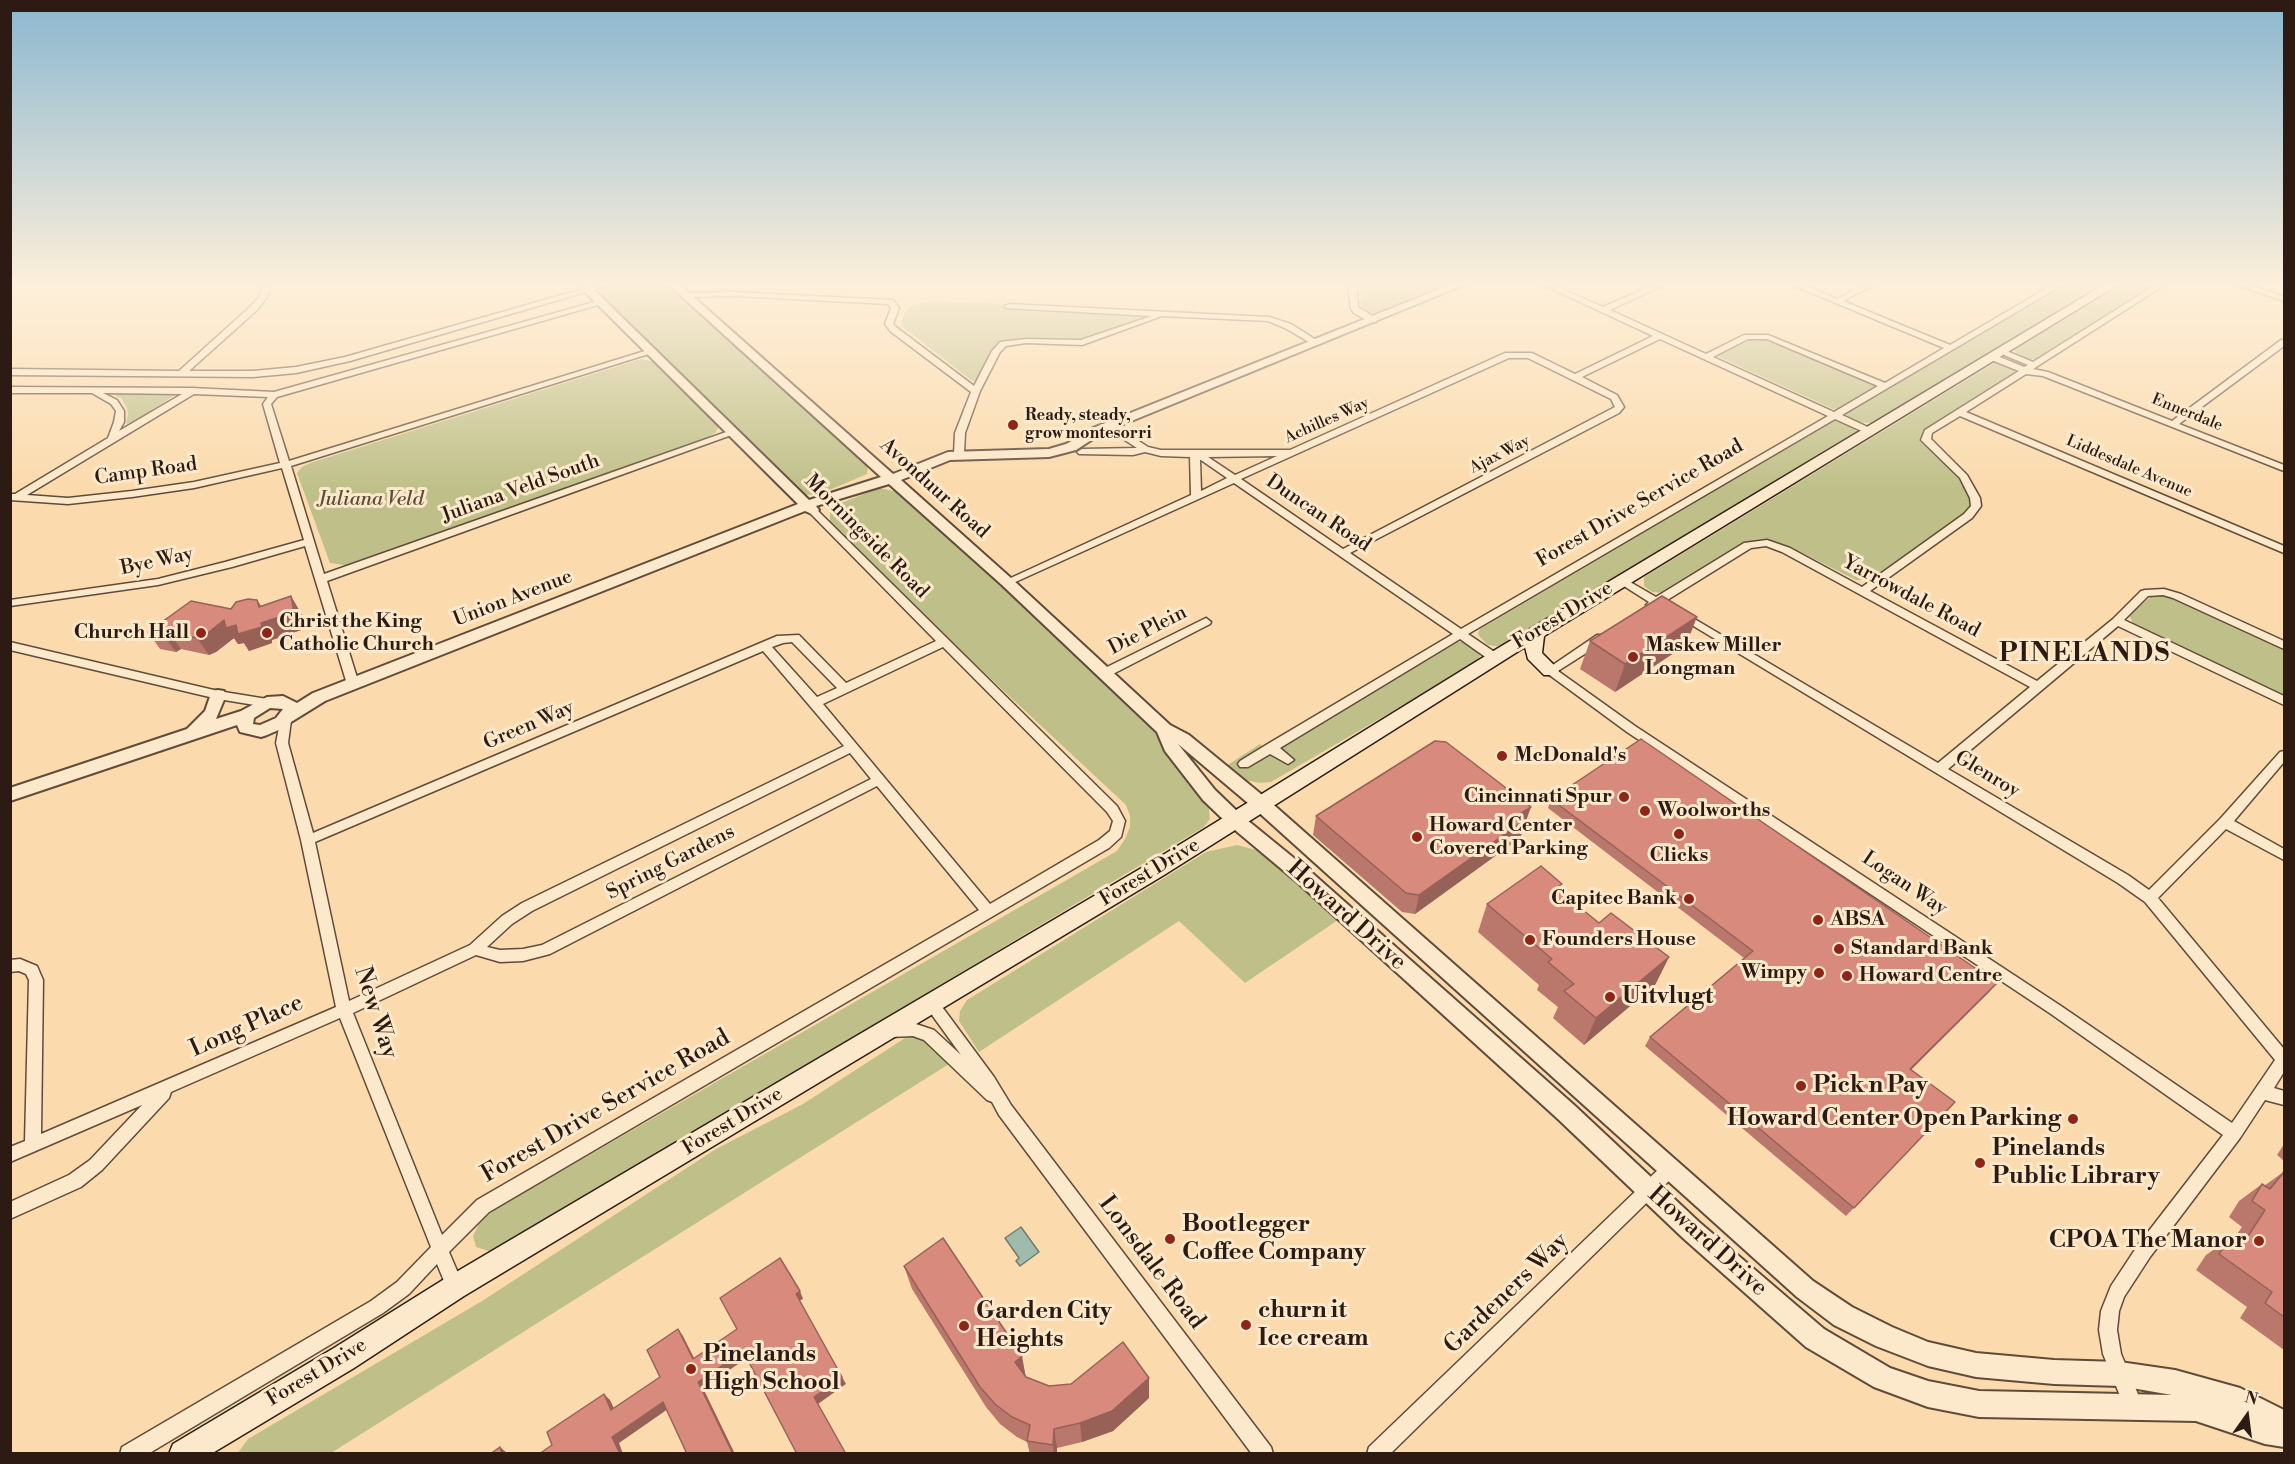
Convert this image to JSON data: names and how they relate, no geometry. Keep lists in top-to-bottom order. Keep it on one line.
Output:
{"streets":{"main road":["Forest Drive"],"street":["Ennerdale","Achilles Way","Ajax Way","Liddesdale Avenue","Camp Road","Juliana Veld South","Avonduur Road","Forest Drive Service Road","Duncan Road","Morningside Road","Bye Way","Yarrowdale Road","Union Avenue","Die Plein","Green Way","Glenroy","Spring Gardens","Logan Way","Howard Drive","New Way","Long Place","Lonsdale Road","Gardeners Way"]},"crossings":[["Ennerdale","Forest Drive"],["Achilles Way","Ajax Way"],["Achilles Way","Avonduur Road"],["Achilles Way","Duncan Road"],["Ajax Way","Duncan Road"],["Juliana Veld South","Morningside Road"],["Avonduur Road","Union Avenue"],["Avonduur Road","Forest Drive"],["Avonduur Road","Die Plein"],["Avonduur Road","Howard Drive"],["Forest Drive Service Road","Duncan Road"],["Forest Drive Service Road","Morningside Road"],["Forest Drive Service Road","New Way"],["Duncan Road","Forest Drive"],["Morningside Road","Union Avenue"],["Yarrowdale Road","Glenroy"],["Union Avenue","New Way"],["Forest Drive","Glenroy"],["Forest Drive","Howard Drive"],["Forest Drive","New Way"],["Forest Drive","Lonsdale Road"],["Green Way","New Way"],["Spring Gardens","New Way"],["Spring Gardens","Long Place"],["Howard Drive","Gardeners Way"],["New Way","Long Place"]],"districts":["PINELANDS"],"parks":["Juliana Veld"],"places":["Ready, steady, grow montesorri","Church Hall","Christ the King Catholic Church","Maskew Miller Longman","McDonald's","Cincinnati Spur","Woolworths","Clicks","Howard Center Covered Parking","Capitec Bank","ABSA","Founders House","Standard Bank","Wimpy","Howard Centre","Uitvlugt","Pick n Pay","Howard Center Open Parking","Pinelands Public Library","Bootlegger Coffee Company","CPOA The Manor","churn it Ice cream","Garden City Heights","Pinelands High School"],"north":"top"}
